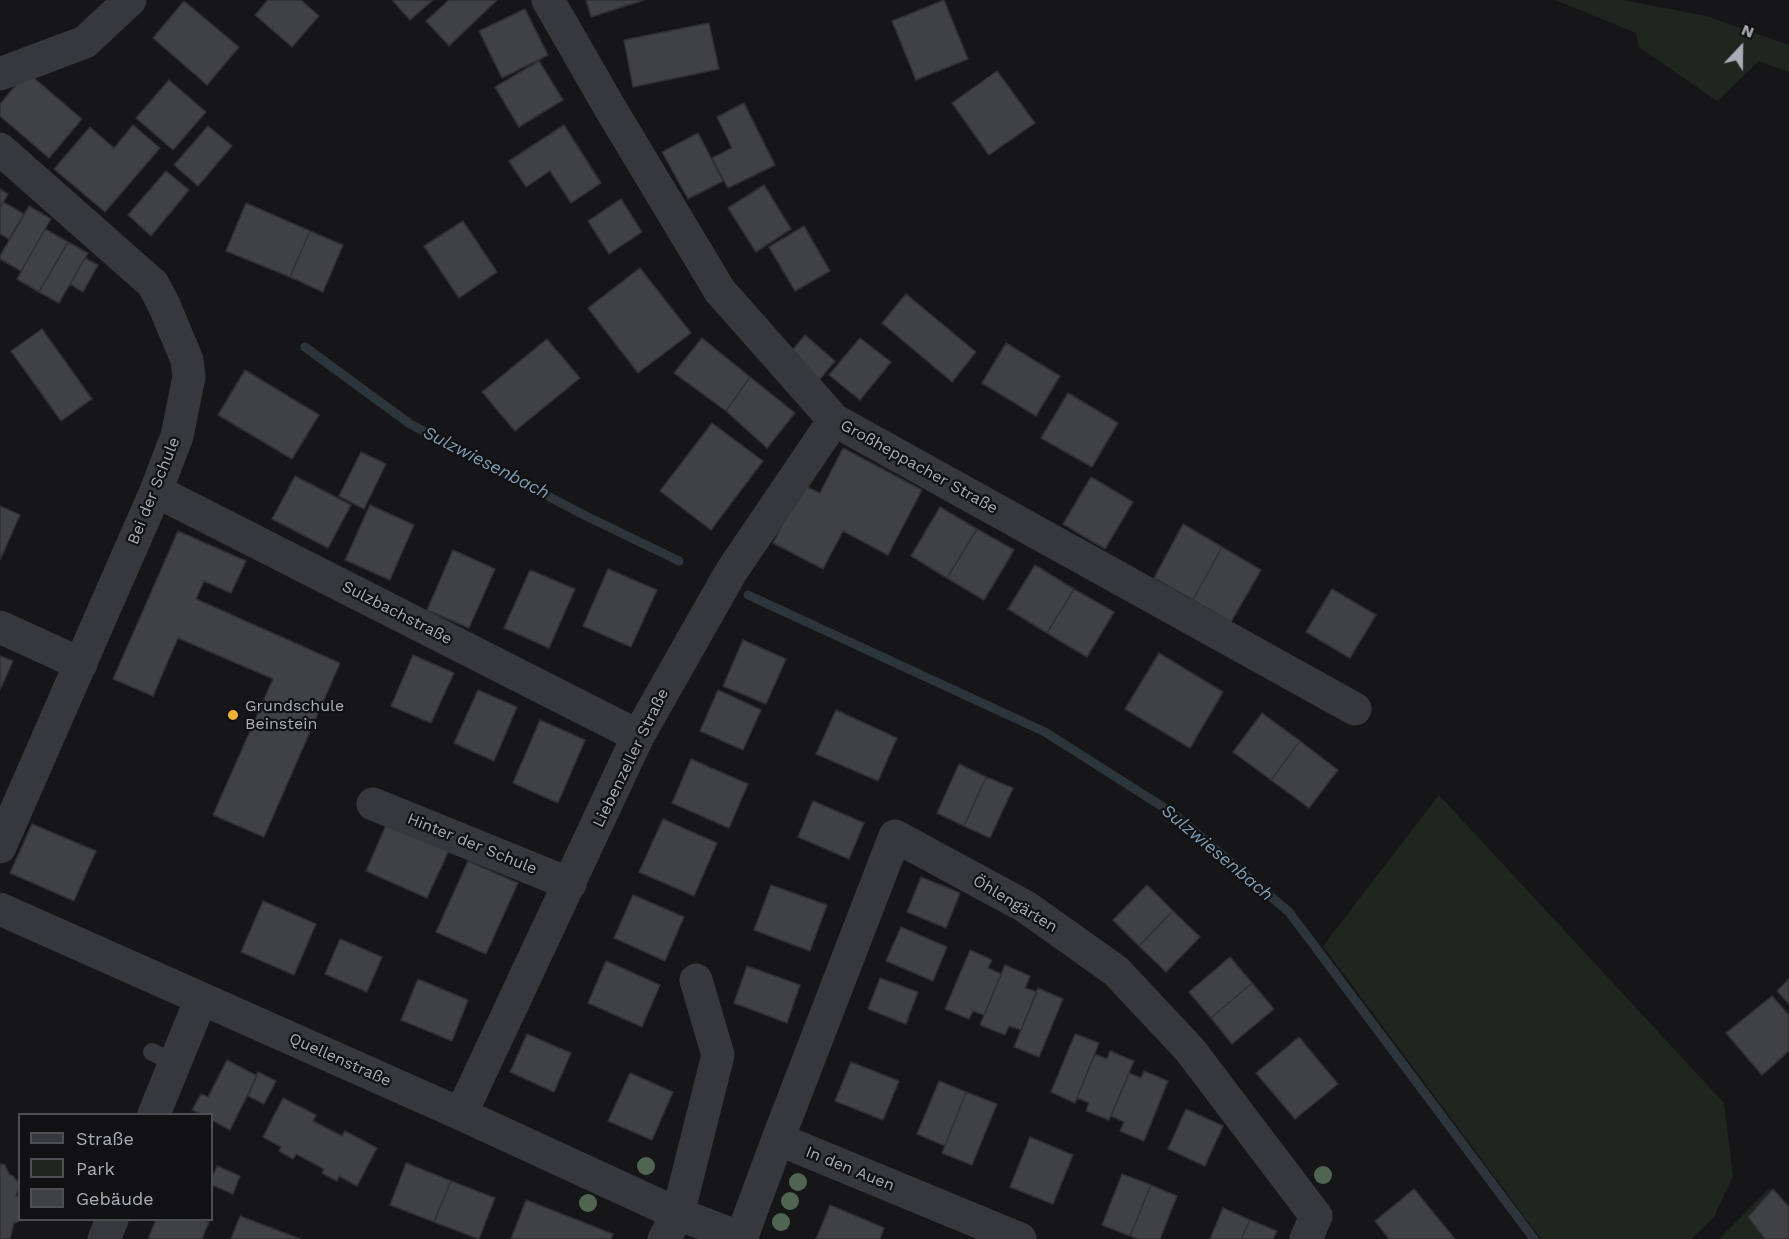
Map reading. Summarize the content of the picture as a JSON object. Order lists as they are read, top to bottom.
{
  "streets": {
    "street": [
      "Großheppacher Straße",
      "Bei der Schule",
      "Sulzbachstraße",
      "Liebenzeller Straße",
      "Hinter der Schule",
      "Öhlengärten",
      "Quellenstraße",
      "In den Auen"
    ]
  },
  "crossings": [
    ["Großheppacher Straße", "Liebenzeller Straße"],
    ["Bei der Schule", "Sulzbachstraße"],
    ["Sulzbachstraße", "Liebenzeller Straße"],
    ["Liebenzeller Straße", "Hinter der Schule"],
    ["Liebenzeller Straße", "Quellenstraße"],
    ["Öhlengärten", "In den Auen"]
  ],
  "water": ["Sulzwiesenbach"],
  "places": ["Grundschule Beinstein"],
  "legend": ["Straße", "Park", "Gebäude"],
  "north": "top"
}
